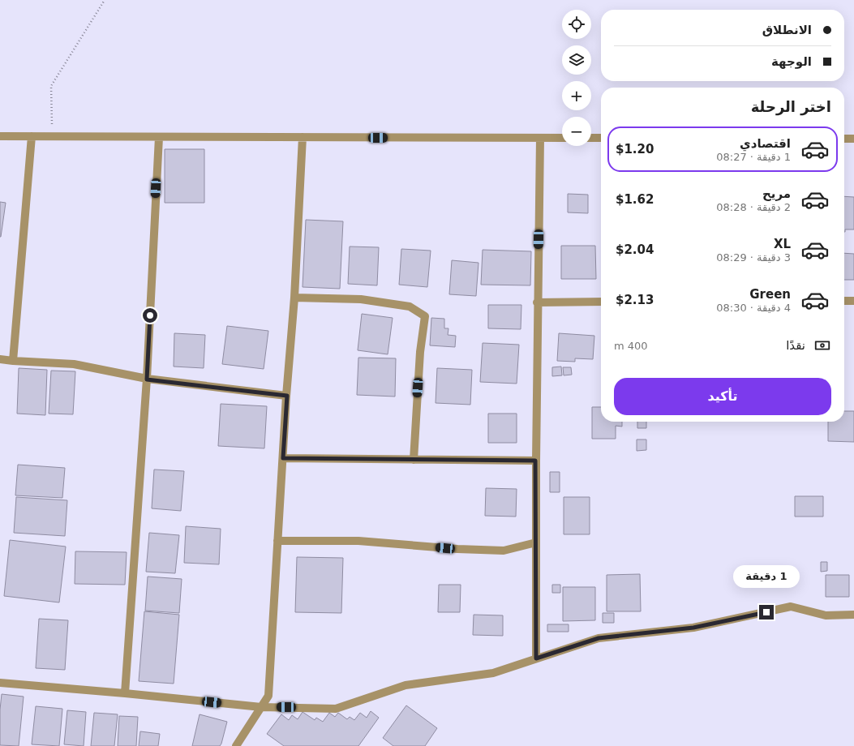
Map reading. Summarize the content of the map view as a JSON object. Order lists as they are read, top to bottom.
{
  "page": {
    "map_buttons": ["+", "−"],
    "banner": ["الانطلاق", "الوجهة"],
    "heading": "اختر الرحلة",
    "list": [
      {
        "name": "اقتصادي",
        "note": "1 دقيقة · 08:27",
        "value": "$1.20"
      },
      {
        "name": "مريح",
        "note": "2 دقيقة · 08:28",
        "value": "$1.62"
      },
      {
        "name": "XL",
        "note": "3 دقيقة · 08:29",
        "value": "$2.04"
      },
      {
        "name": "Green",
        "note": "4 دقيقة · 08:30",
        "value": "$2.13"
      }
    ],
    "pay": ["نقدًا", "400 m"],
    "buttons": "تأكيد",
    "bubble": "1 دقيقة"
  }
}
